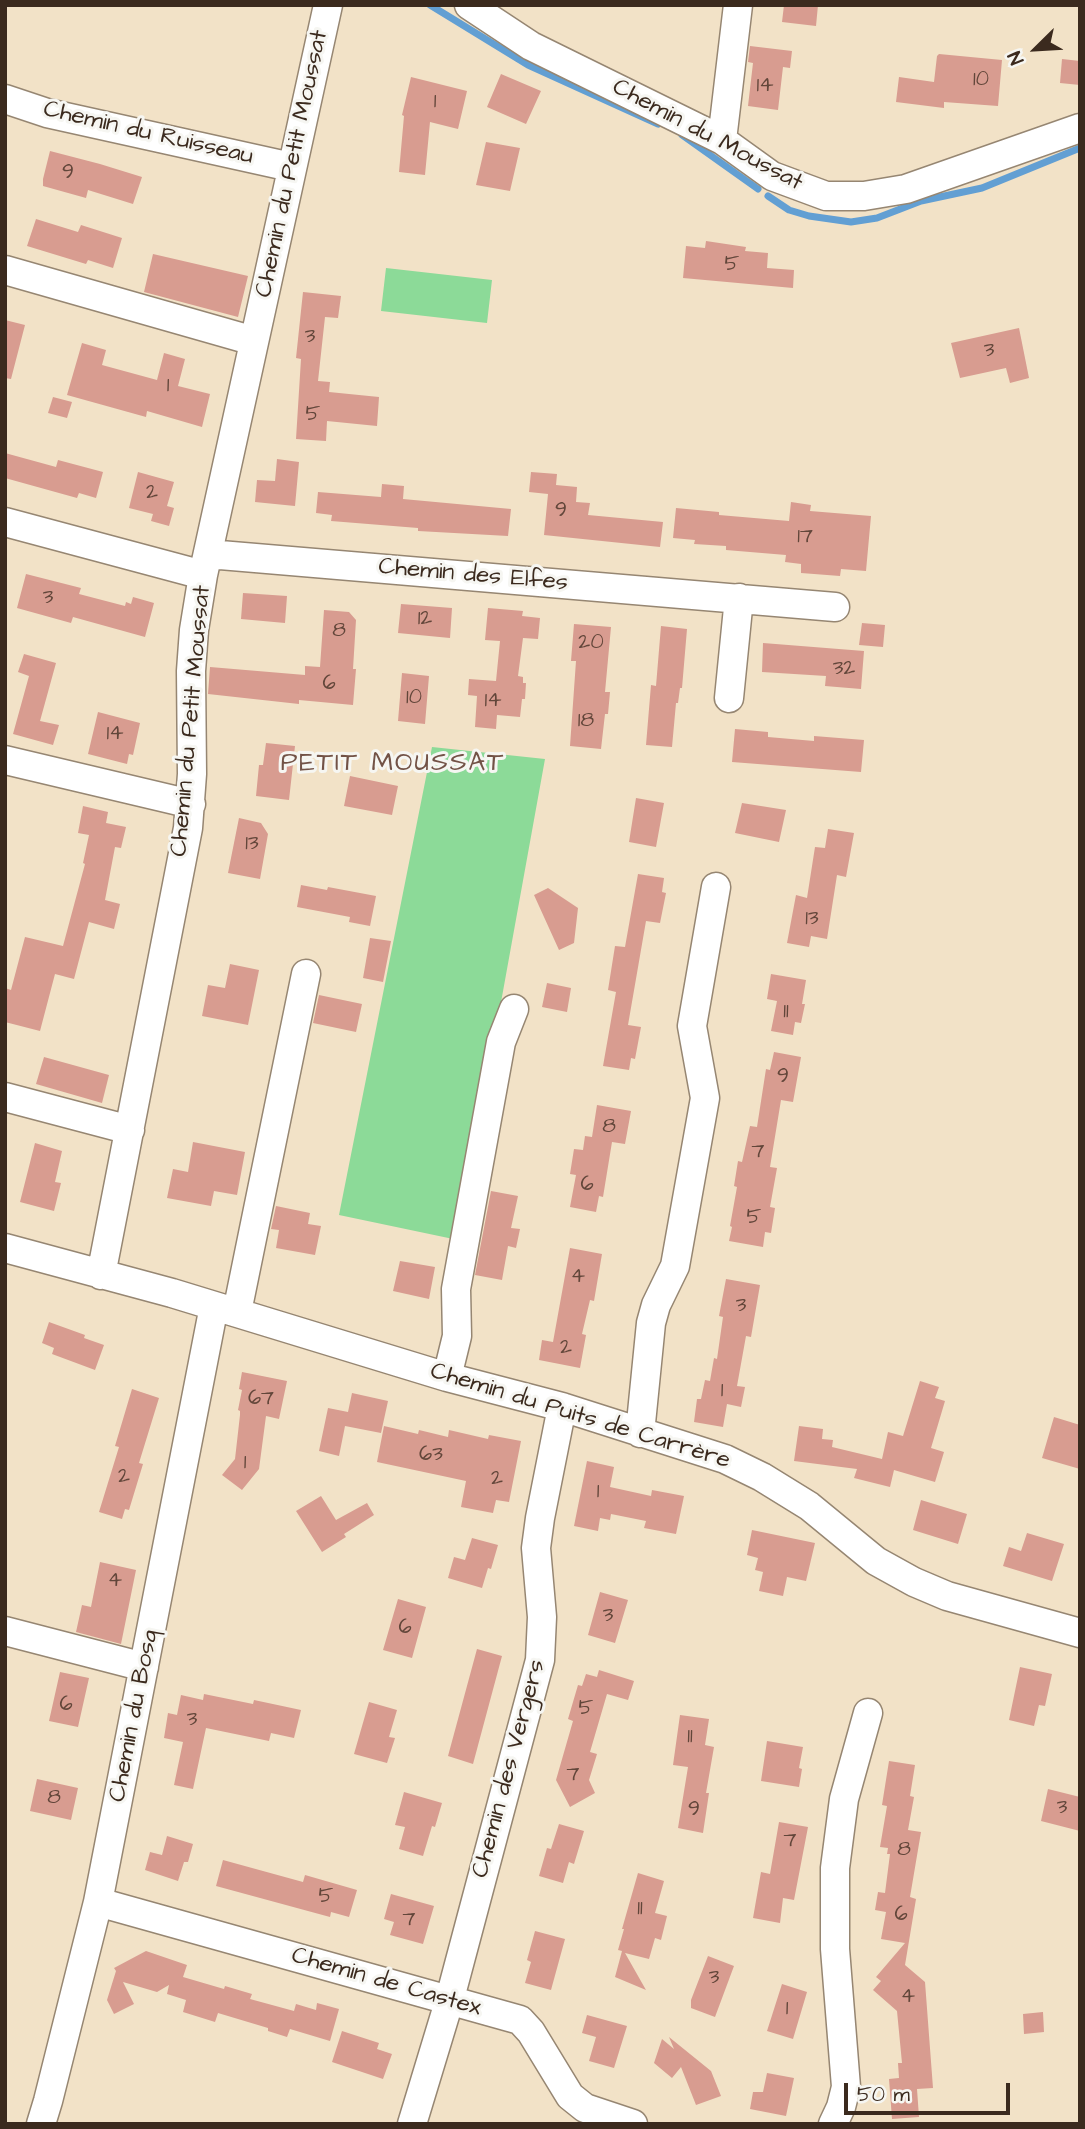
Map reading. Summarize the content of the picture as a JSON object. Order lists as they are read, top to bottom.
{
  "streets": {
    "street": [
      "Chemin du Ruisseau",
      "Chemin du Moussat",
      "Chemin du Petit Moussat",
      "Chemin des Elfes",
      "Chemin du Puits de Carrère",
      "Chemin du Bosq",
      "Chemin des Vergers",
      "Chemin de Castex"
    ]
  },
  "crossings": [
    ["Chemin du Ruisseau", "Chemin du Petit Moussat"],
    ["Chemin du Petit Moussat", "Chemin des Elfes"],
    ["Chemin du Petit Moussat", "Chemin du Puits de Carrère"],
    ["Chemin du Puits de Carrère", "Chemin du Bosq"],
    ["Chemin du Puits de Carrère", "Chemin des Vergers"],
    ["Chemin du Bosq", "Chemin de Castex"],
    ["Chemin des Vergers", "Chemin de Castex"]
  ],
  "districts": ["PETIT MOUSSAT"],
  "house_numbers": [
    "10",
    "14",
    "1",
    "9",
    "5",
    "3",
    "3",
    "1",
    "5",
    "2",
    "9",
    "17",
    "3",
    "12",
    "8",
    "20",
    "32",
    "6",
    "10",
    "14",
    "18",
    "14",
    "13",
    "13",
    "11",
    "9",
    "8",
    "7",
    "6",
    "5",
    "4",
    "3",
    "2",
    "1",
    "67",
    "63",
    "1",
    "2",
    "2",
    "1",
    "4",
    "3",
    "6",
    "6",
    "5",
    "3",
    "11",
    "7",
    "8",
    "3",
    "9",
    "7",
    "8",
    "5",
    "11",
    "6",
    "7",
    "3",
    "4",
    "1"
  ],
  "scale_bar": "50 m",
  "north": "bottom left"
}
